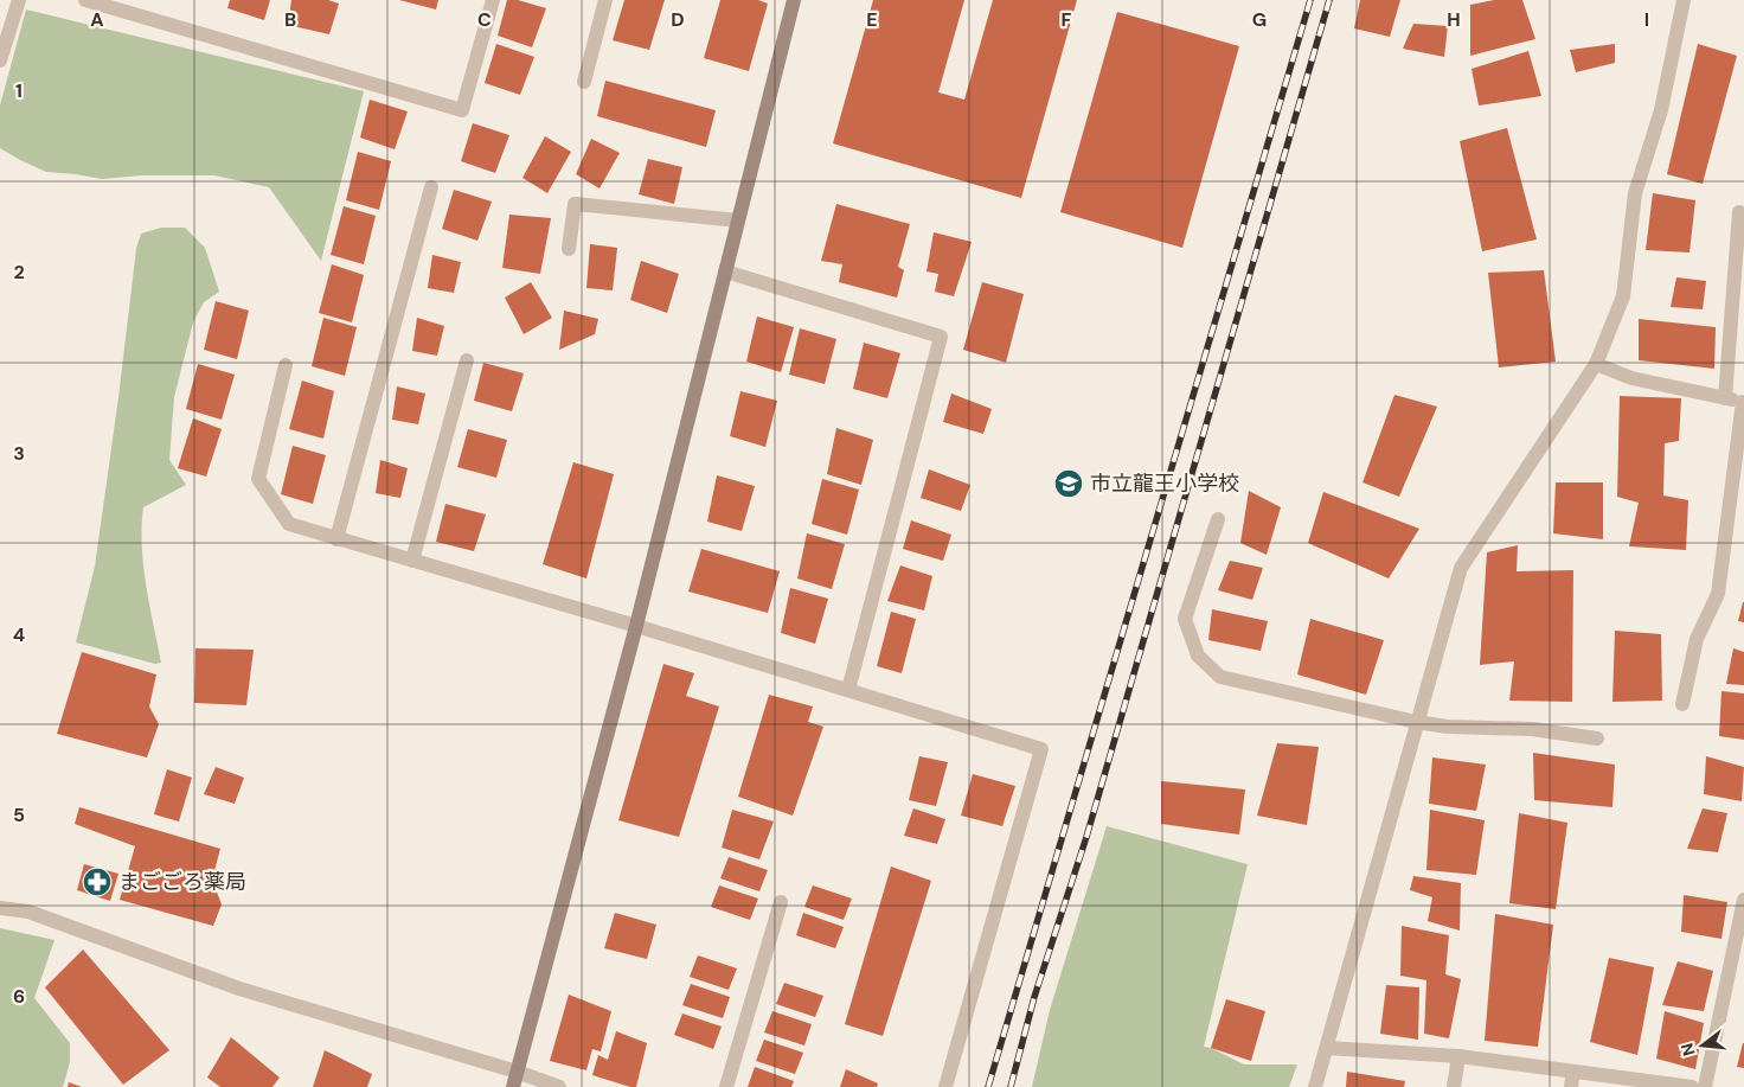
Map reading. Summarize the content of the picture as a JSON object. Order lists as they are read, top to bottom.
{
  "places": {
    "school or university": ["市立龍王小学校"],
    "pharmacy": ["まごごろ薬局"]
  },
  "north": "left",
  "grid": {
    "columns": [
      "A",
      "B",
      "C",
      "D",
      "E",
      "F",
      "G",
      "H",
      "I"
    ],
    "rows": [
      "1",
      "2",
      "3",
      "4",
      "5",
      "6"
    ]
  }
}
